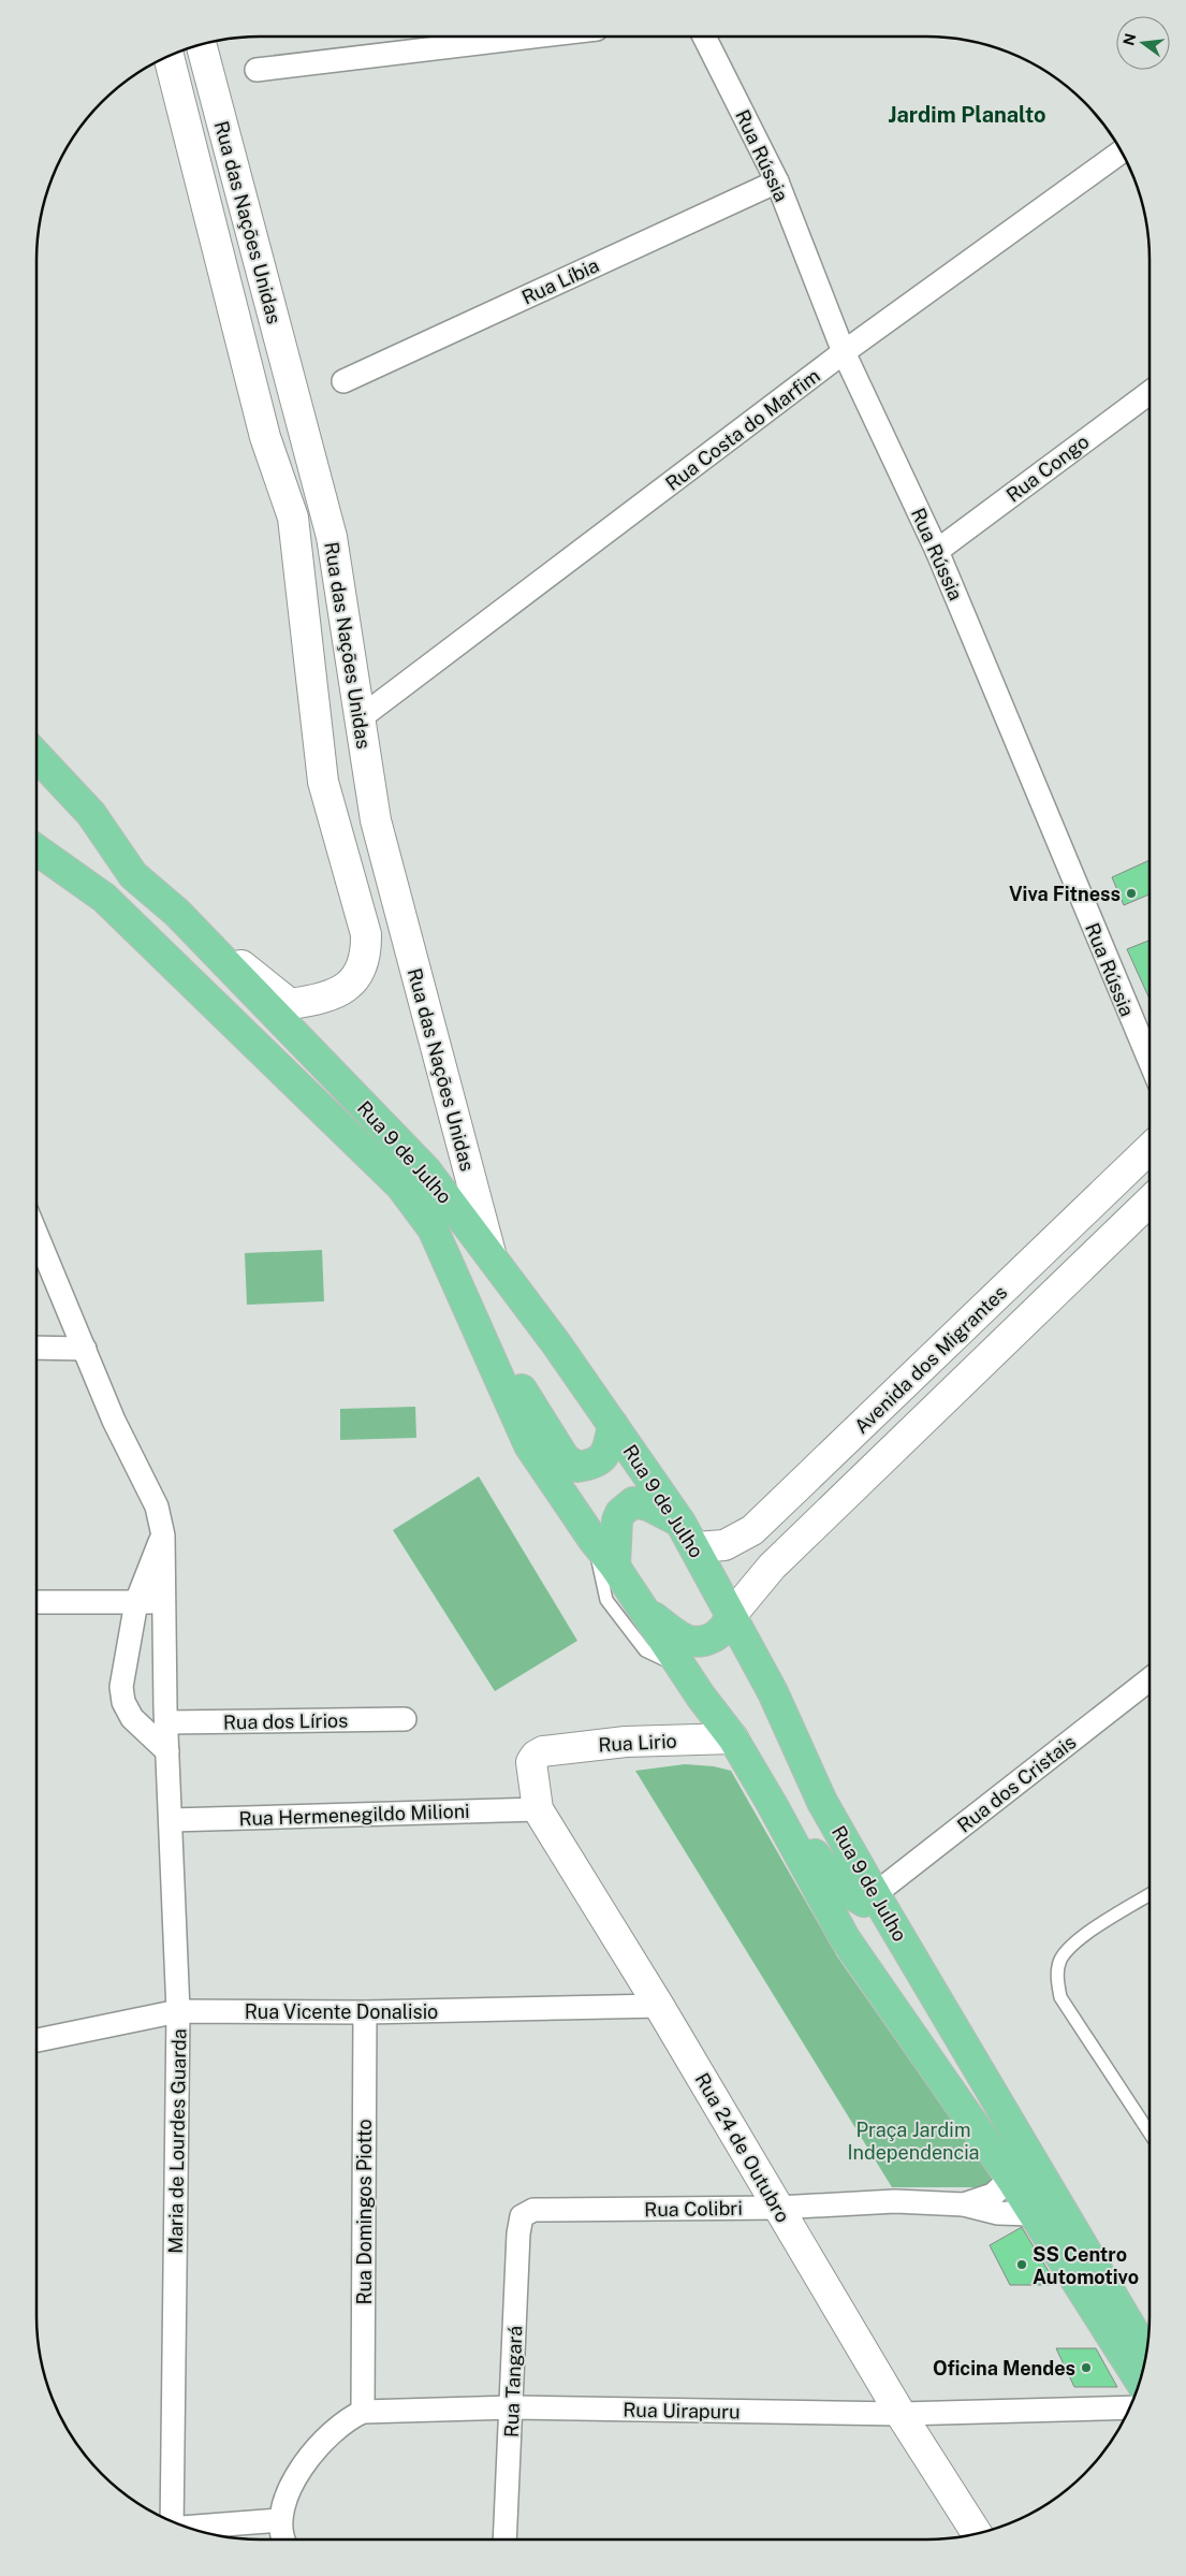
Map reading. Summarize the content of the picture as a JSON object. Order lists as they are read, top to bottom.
{
  "streets": {
    "main road": ["Rua 9 de Julho"],
    "street": [
      "Rua Rússia",
      "Rua das Nações Unidas",
      "Rua Líbia",
      "Rua Costa do Marfim",
      "Rua Congo",
      "Avenida dos Migrantes",
      "Rua dos Lírios",
      "Rua Lirio",
      "Rua dos Cristais",
      "Rua Hermenegildo Milioni",
      "Rua Vicente Donalisio",
      "Maria de Lourdes Guarda",
      "Rua 24 de Outubro",
      "Rua Colibri",
      "Rua Domingos Piotto",
      "Rua Tangará",
      "Rua Uirapuru"
    ]
  },
  "crossings": [
    ["Rua Rússia", "Rua Líbia"],
    ["Rua Rússia", "Rua Costa do Marfim"],
    ["Rua Rússia", "Rua Congo"],
    ["Rua das Nações Unidas", "Rua Costa do Marfim"],
    ["Rua das Nações Unidas", "Rua 9 de Julho"],
    ["Rua 9 de Julho", "Avenida dos Migrantes"],
    ["Rua 9 de Julho", "Rua Lirio"],
    ["Rua 9 de Julho", "Rua dos Cristais"],
    ["Rua 9 de Julho", "Rua Colibri"],
    ["Rua dos Lírios", "Maria de Lourdes Guarda"],
    ["Rua Lirio", "Rua 24 de Outubro"],
    ["Rua Hermenegildo Milioni", "Maria de Lourdes Guarda"],
    ["Rua Hermenegildo Milioni", "Rua 24 de Outubro"],
    ["Rua Vicente Donalisio", "Maria de Lourdes Guarda"],
    ["Rua Vicente Donalisio", "Rua 24 de Outubro"],
    ["Rua Vicente Donalisio", "Rua Domingos Piotto"],
    ["Rua 24 de Outubro", "Rua Colibri"],
    ["Rua 24 de Outubro", "Rua Uirapuru"],
    ["Rua Colibri", "Rua Tangará"],
    ["Rua Domingos Piotto", "Rua Uirapuru"],
    ["Rua Tangará", "Rua Uirapuru"]
  ],
  "districts": ["Jardim Planalto"],
  "parks": ["Praça Jardim Independencia"],
  "places": ["Viva Fitness", "SS Centro Automotivo", "Oficina Mendes"],
  "north": "left"
}
